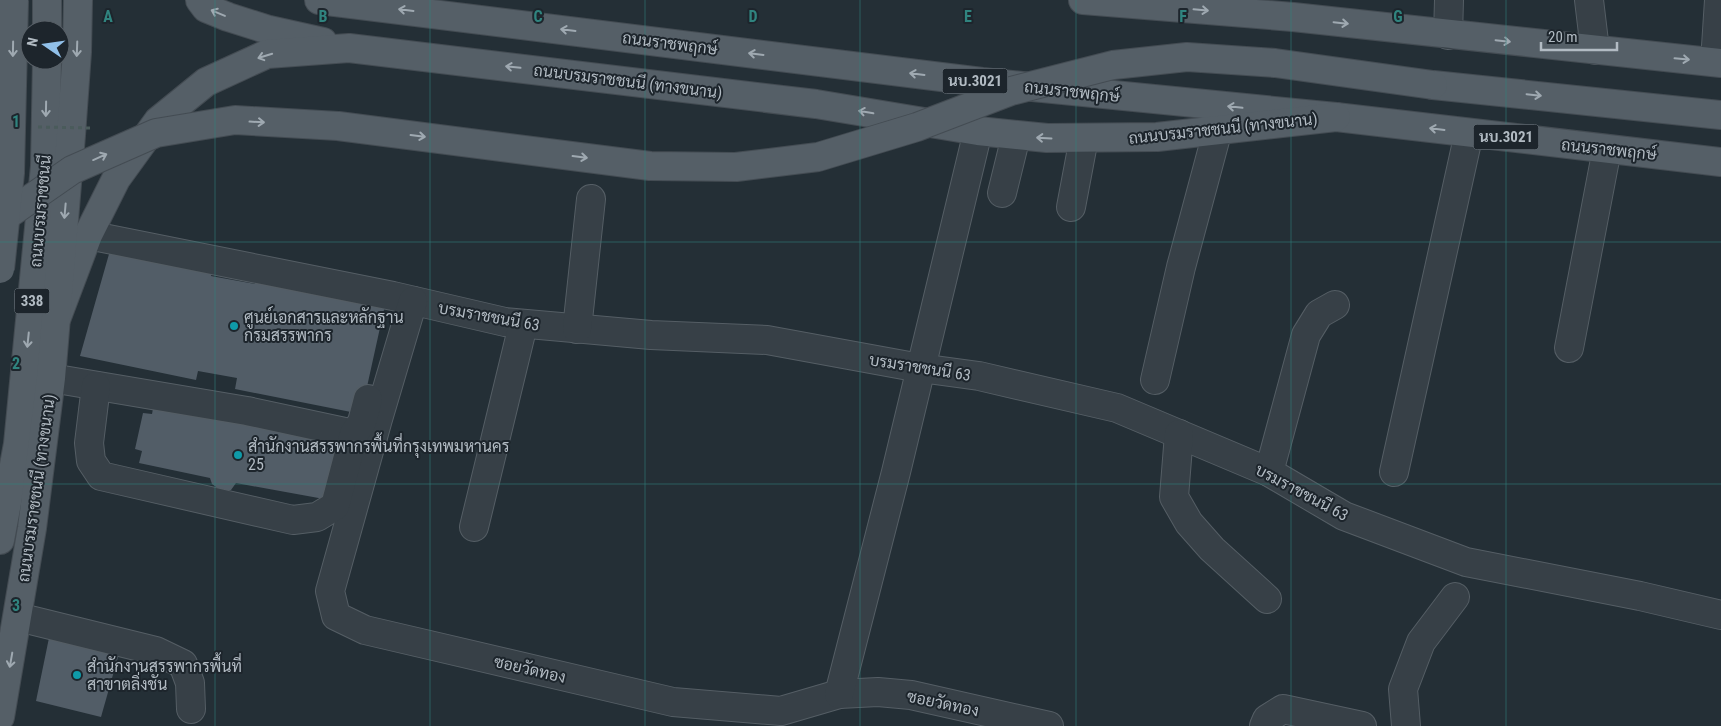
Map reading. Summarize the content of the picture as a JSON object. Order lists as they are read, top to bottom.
{
  "streets": {
    "main road": [
      "ถนนราชพฤกษ์",
      "ถนนบรมราชชนนี (ทางขนาน)",
      "นบ.3021",
      "ถนนบรมราชชนนี",
      "338"
    ],
    "street": ["บรมราชชนนี 63", "ซอยวัดทอง"]
  },
  "crossings": [
    ["ถนนราชพฤกษ์", "ถนนบรมราชชนนี (ทางขนาน)"],
    ["ถนนบรมราชชนนี (ทางขนาน)", "บรมราชชนนี 63"],
    ["บรมราชชนนี 63", "ซอยวัดทอง"]
  ],
  "places": ["ศูนย์เอกสารและหลักฐาน กรมสรรพากร", "สำนักงานสรรพากรพื้นที่กรุงเทพมหานคร 25", "สำนักงานสรรพากรพื้นที่ สาขาตลิ่งชัน"],
  "scale_bar": "20 m",
  "north": "left",
  "grid": {
    "columns": [
      "A",
      "B",
      "C",
      "D",
      "E",
      "F",
      "G"
    ],
    "rows": ["1", "2", "3"]
  }
}
